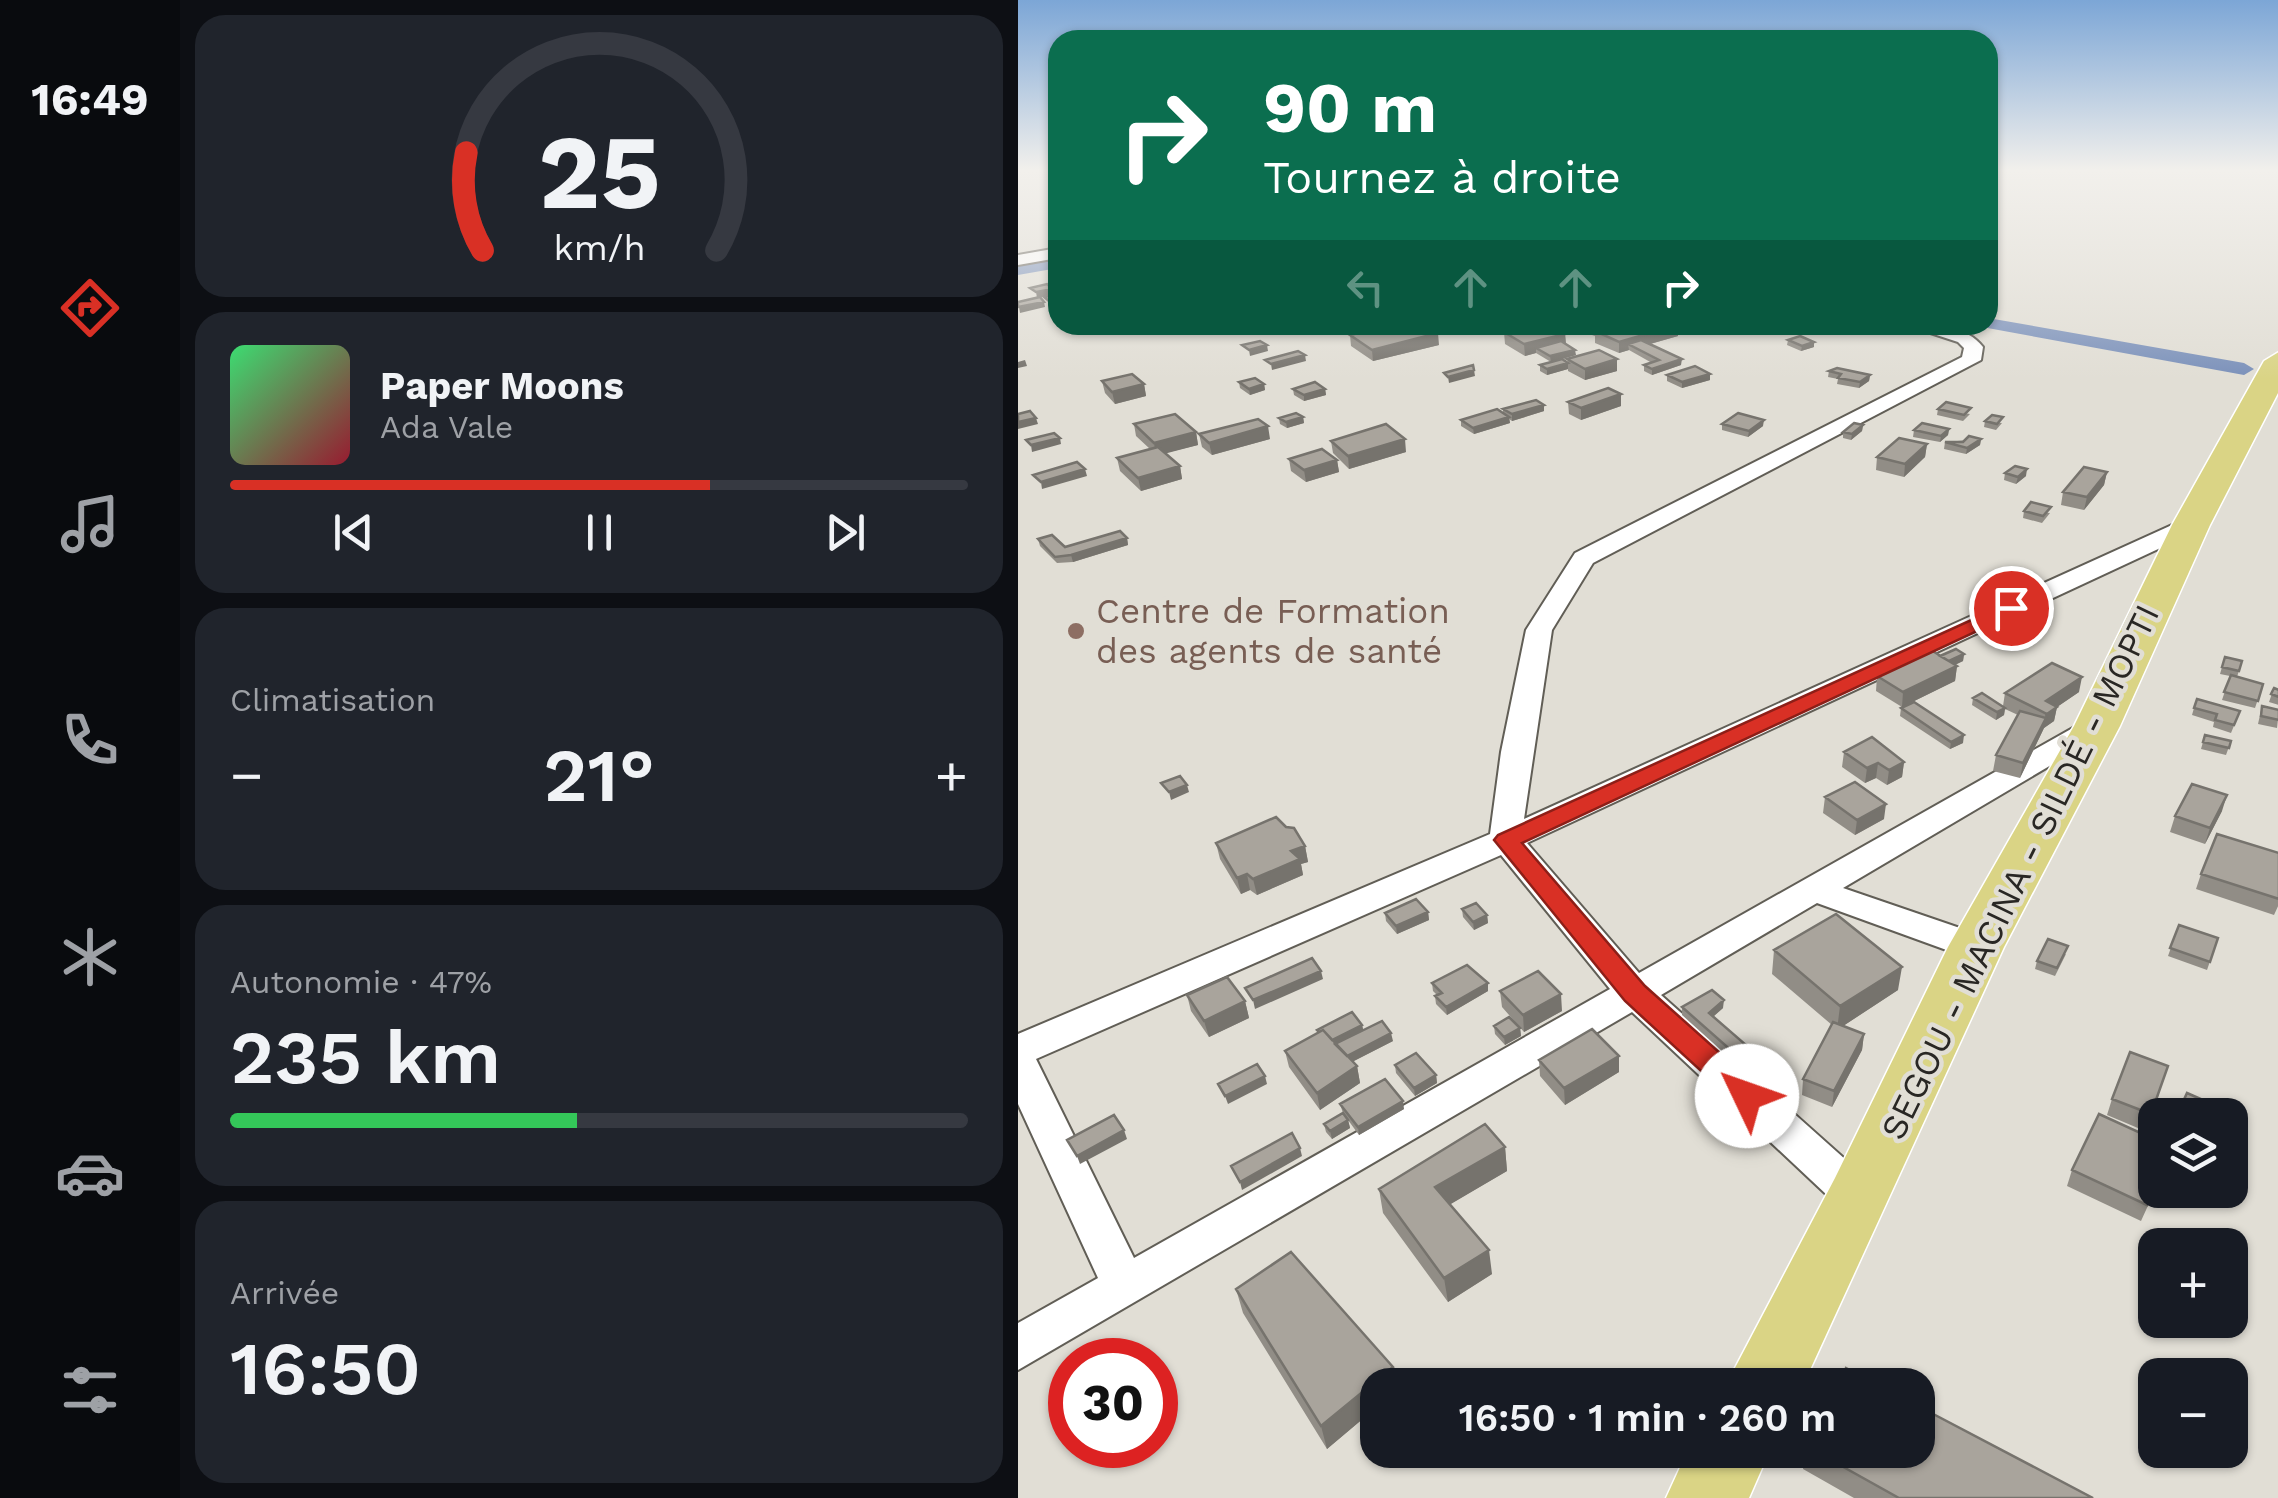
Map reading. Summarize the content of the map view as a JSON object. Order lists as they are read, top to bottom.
{
  "streets": {
    "main road": ["SEGOU - MACINA - SILDÉ - MOPTI"]
  },
  "places": ["Centre de Formation des agents de santé"],
  "page": {
    "tabs": "16:49",
    "turn": ["90 m", "Tournez à droite"],
    "song": ["Paper Moons", "Ada Vale"],
    "tile": [
      "Climatisation",
      ["Autonomie · 47%", "235 km"],
      ["Arrivée", "16:50"]
    ],
    "heat": ["−", "21°", "+"],
    "map_buttons": ["+", "−"],
    "limit": "30",
    "trip": "16:50 · 1 min · 260 m",
    "gauge": ["25", "km/h"]
  }
}
